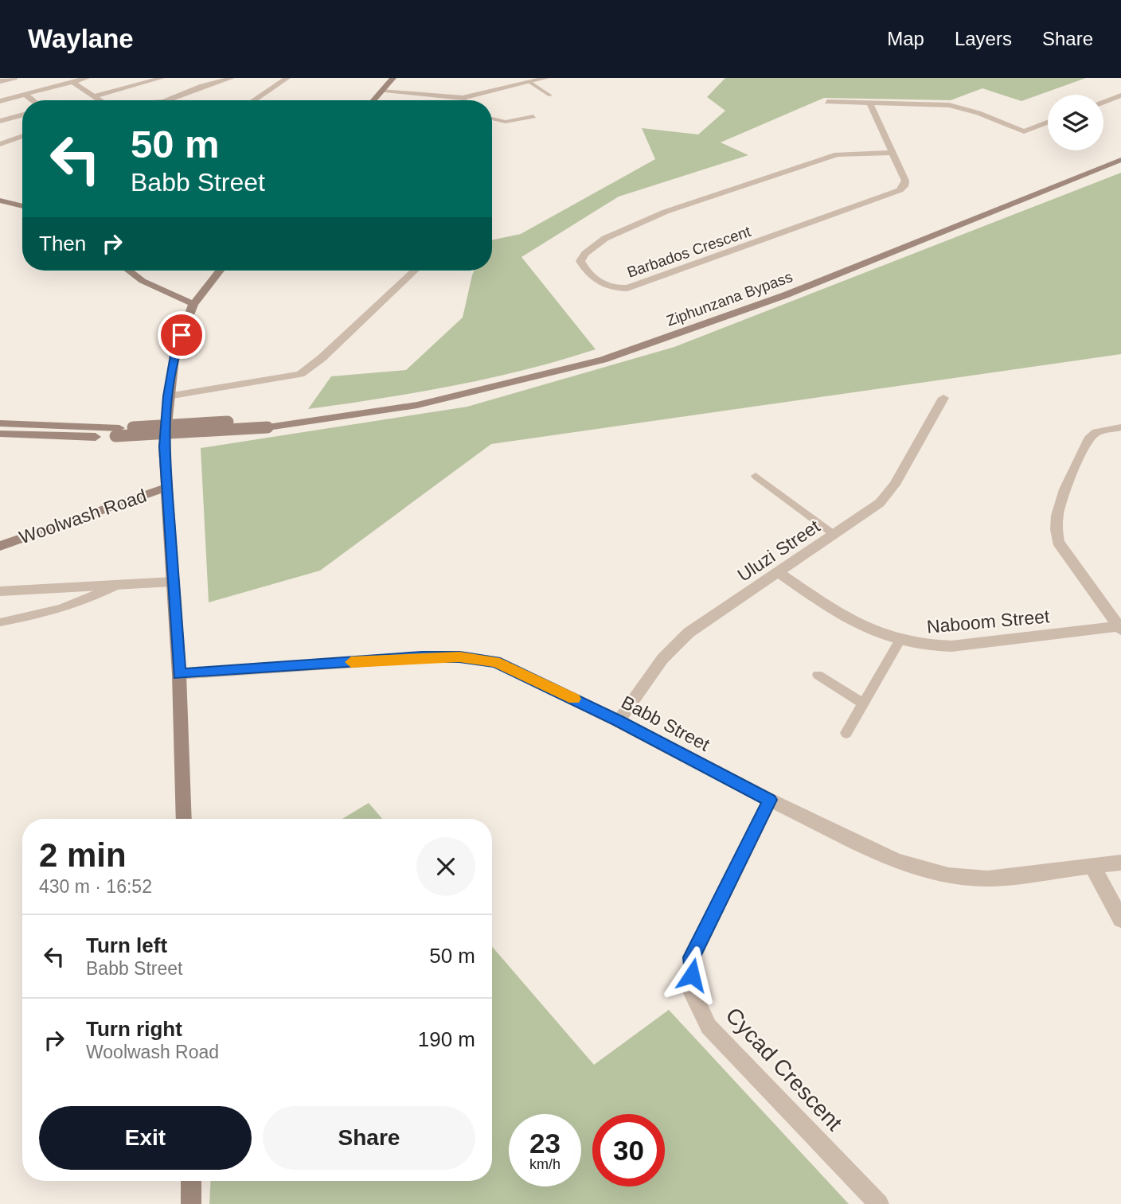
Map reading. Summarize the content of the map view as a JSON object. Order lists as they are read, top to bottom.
{
  "streets": {
    "main road": ["Ziphunzana Bypass", "Woolwash Road"],
    "street": [
      "Barbados Crescent",
      "Uluzi Street",
      "Naboom Street",
      "Babb Street",
      "Cycad Crescent"
    ]
  },
  "crossings": [
    ["Woolwash Road", "Babb Street"],
    ["Uluzi Street", "Naboom Street"],
    ["Uluzi Street", "Babb Street"],
    ["Babb Street", "Cycad Crescent"]
  ],
  "page": {
    "header": "Waylane",
    "nav": ["Map", "Layers", "Share"],
    "turn": ["50 m", "Babb Street"],
    "then": "Then",
    "heading": ["2 min", "430 m · 16:52"],
    "list": [
      {
        "name": "Turn left",
        "note": "Babb Street",
        "value": "50 m"
      },
      {
        "name": "Turn right",
        "note": "Woolwash Road",
        "value": "190 m"
      }
    ],
    "buttons": ["Exit", "Share"],
    "speed": "23 km/h",
    "limit": "30"
  }
}
